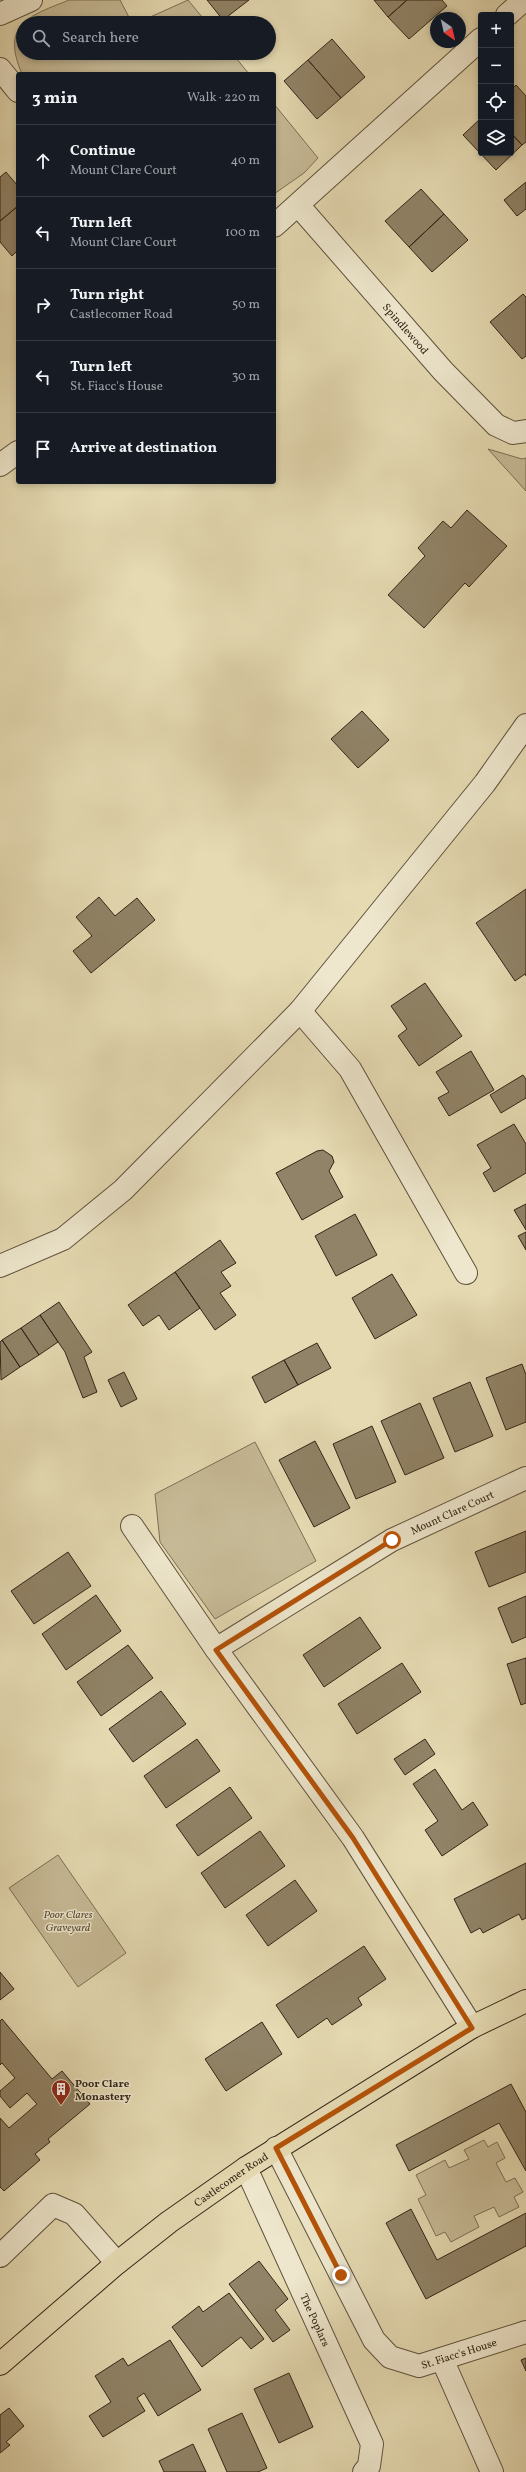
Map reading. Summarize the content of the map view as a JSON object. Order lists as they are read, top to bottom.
{
  "streets": {
    "main road": ["Castlecomer Road"],
    "street": [
      "Spindlewood",
      "Mount Clare Court",
      "The Poplars",
      "St. Fiacc's House"
    ]
  },
  "crossings": [
    ["Castlecomer Road", "The Poplars"],
    ["Castlecomer Road", "St. Fiacc's House"]
  ],
  "parks": ["Poor Clares Graveyard"],
  "places": {
    "building": ["Poor Clare Monastery"]
  },
  "north": "bottom right",
  "page": {
    "map_buttons": ["+", "−"],
    "search": "Search here",
    "heading": ["3 min", "Walk · 220 m"],
    "list": [
      ["Continue", "Mount Clare Court", "40 m"],
      ["Turn left", "Mount Clare Court", "100 m"],
      ["Turn right", "Castlecomer Road", "50 m"],
      ["Turn left", "St. Fiacc's House", "30 m"],
      "Arrive at destination"
    ]
  }
}
